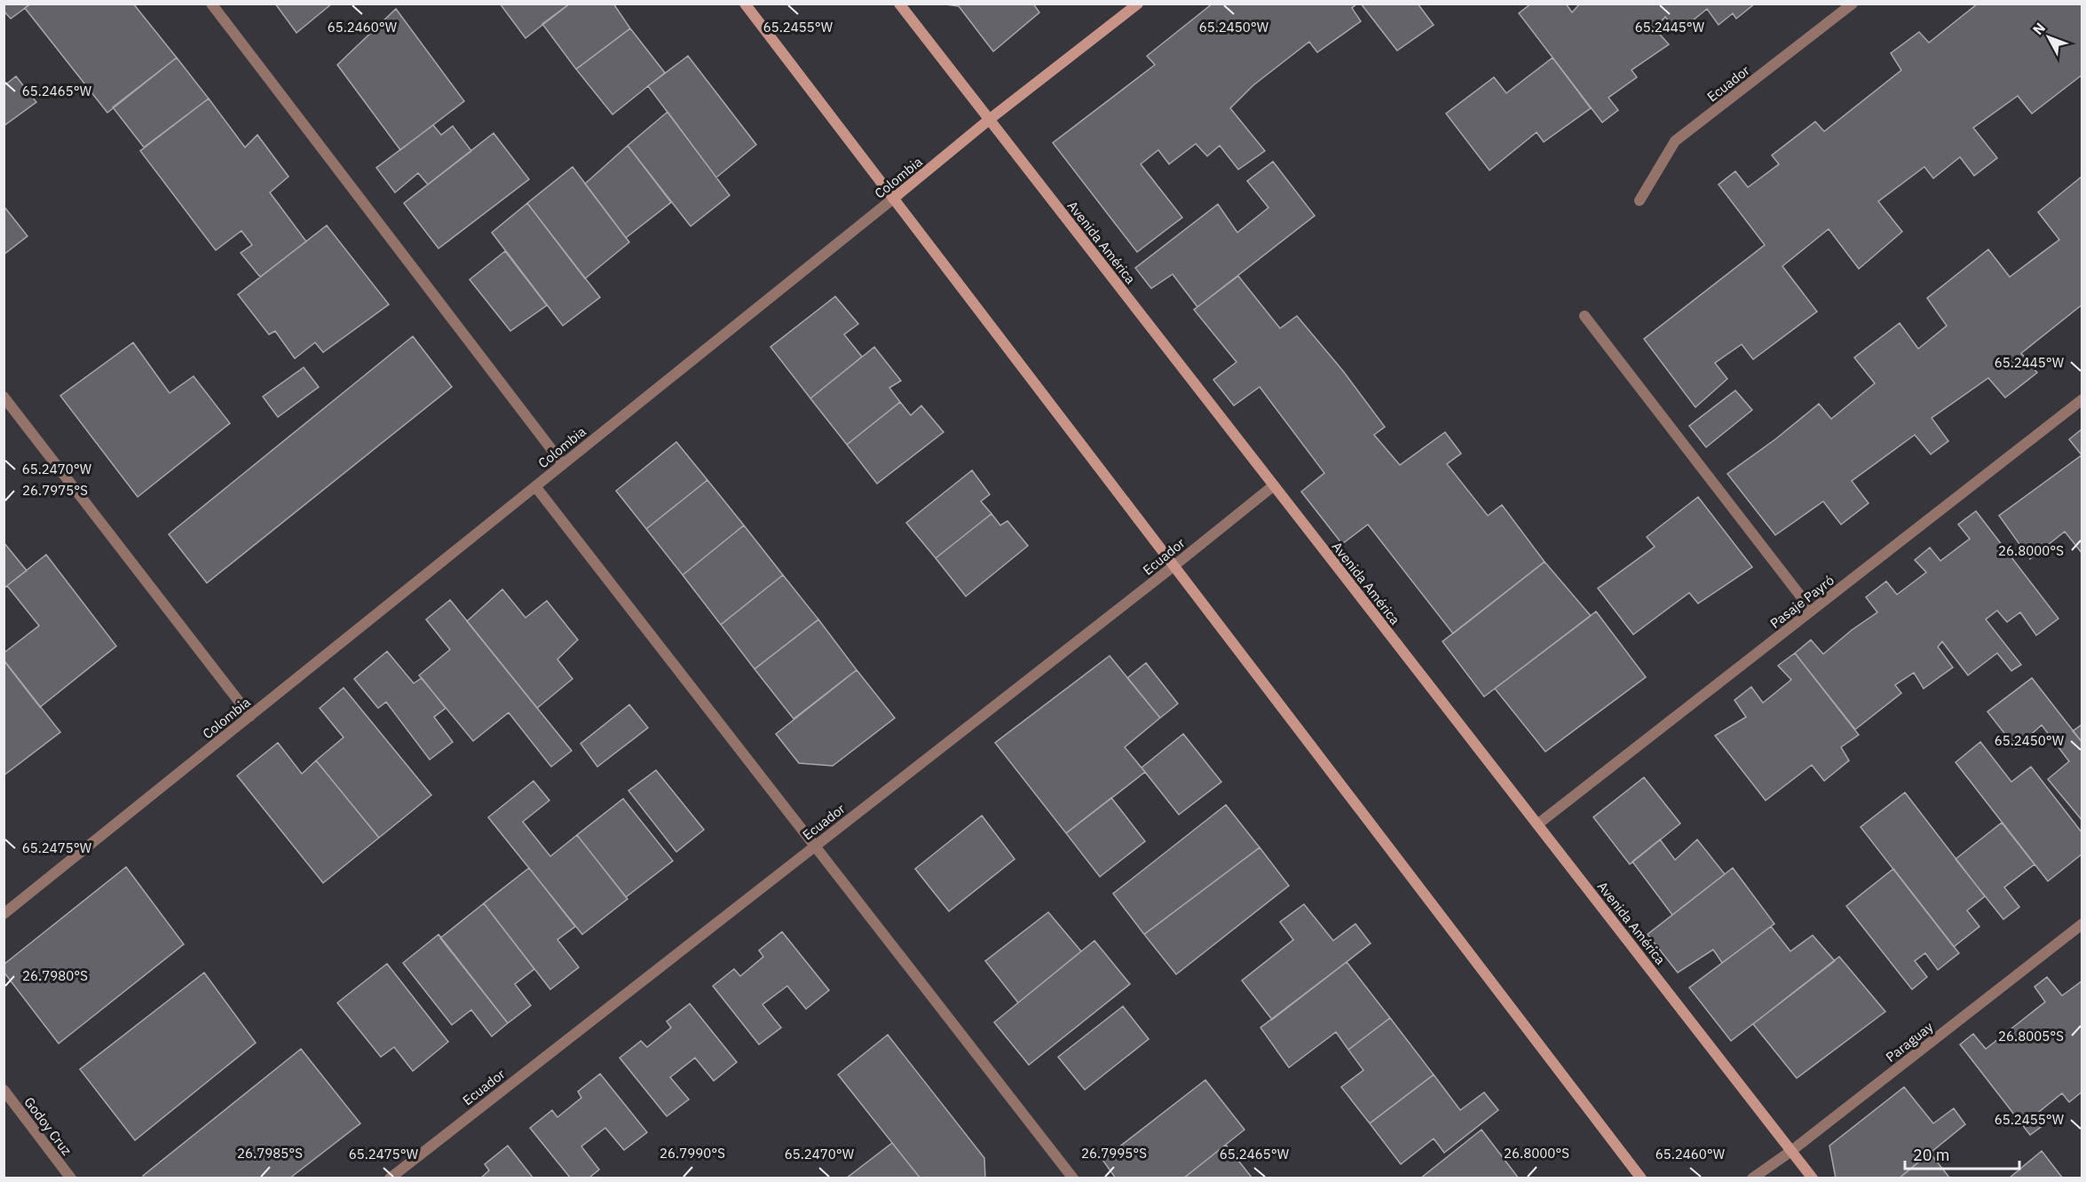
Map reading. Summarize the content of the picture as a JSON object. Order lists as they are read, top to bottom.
{
  "streets": {
    "main road": ["Colombia", "Avenida América"],
    "street": [
      "Ecuador",
      "Pasaje Payró",
      "Paraguay",
      "Godoy Cruz"
    ]
  },
  "crossings": [
    ["Ecuador", "Avenida América"],
    ["Colombia", "Avenida América"],
    ["Avenida América", "Pasaje Payró"],
    ["Avenida América", "Paraguay"]
  ],
  "scale_bar": "20 m",
  "north": "top left",
  "coordinates": [
    "65.2460°W",
    "65.2455°W",
    "65.2450°W",
    "65.2445°W",
    "65.2465°W",
    "65.2470°W",
    "26.7975°S",
    "26.8000°S",
    "65.2475°W",
    "26.7980°S",
    "26.8005°S",
    "26.7985°S",
    "26.7990°S",
    "26.7995°S"
  ]
}
